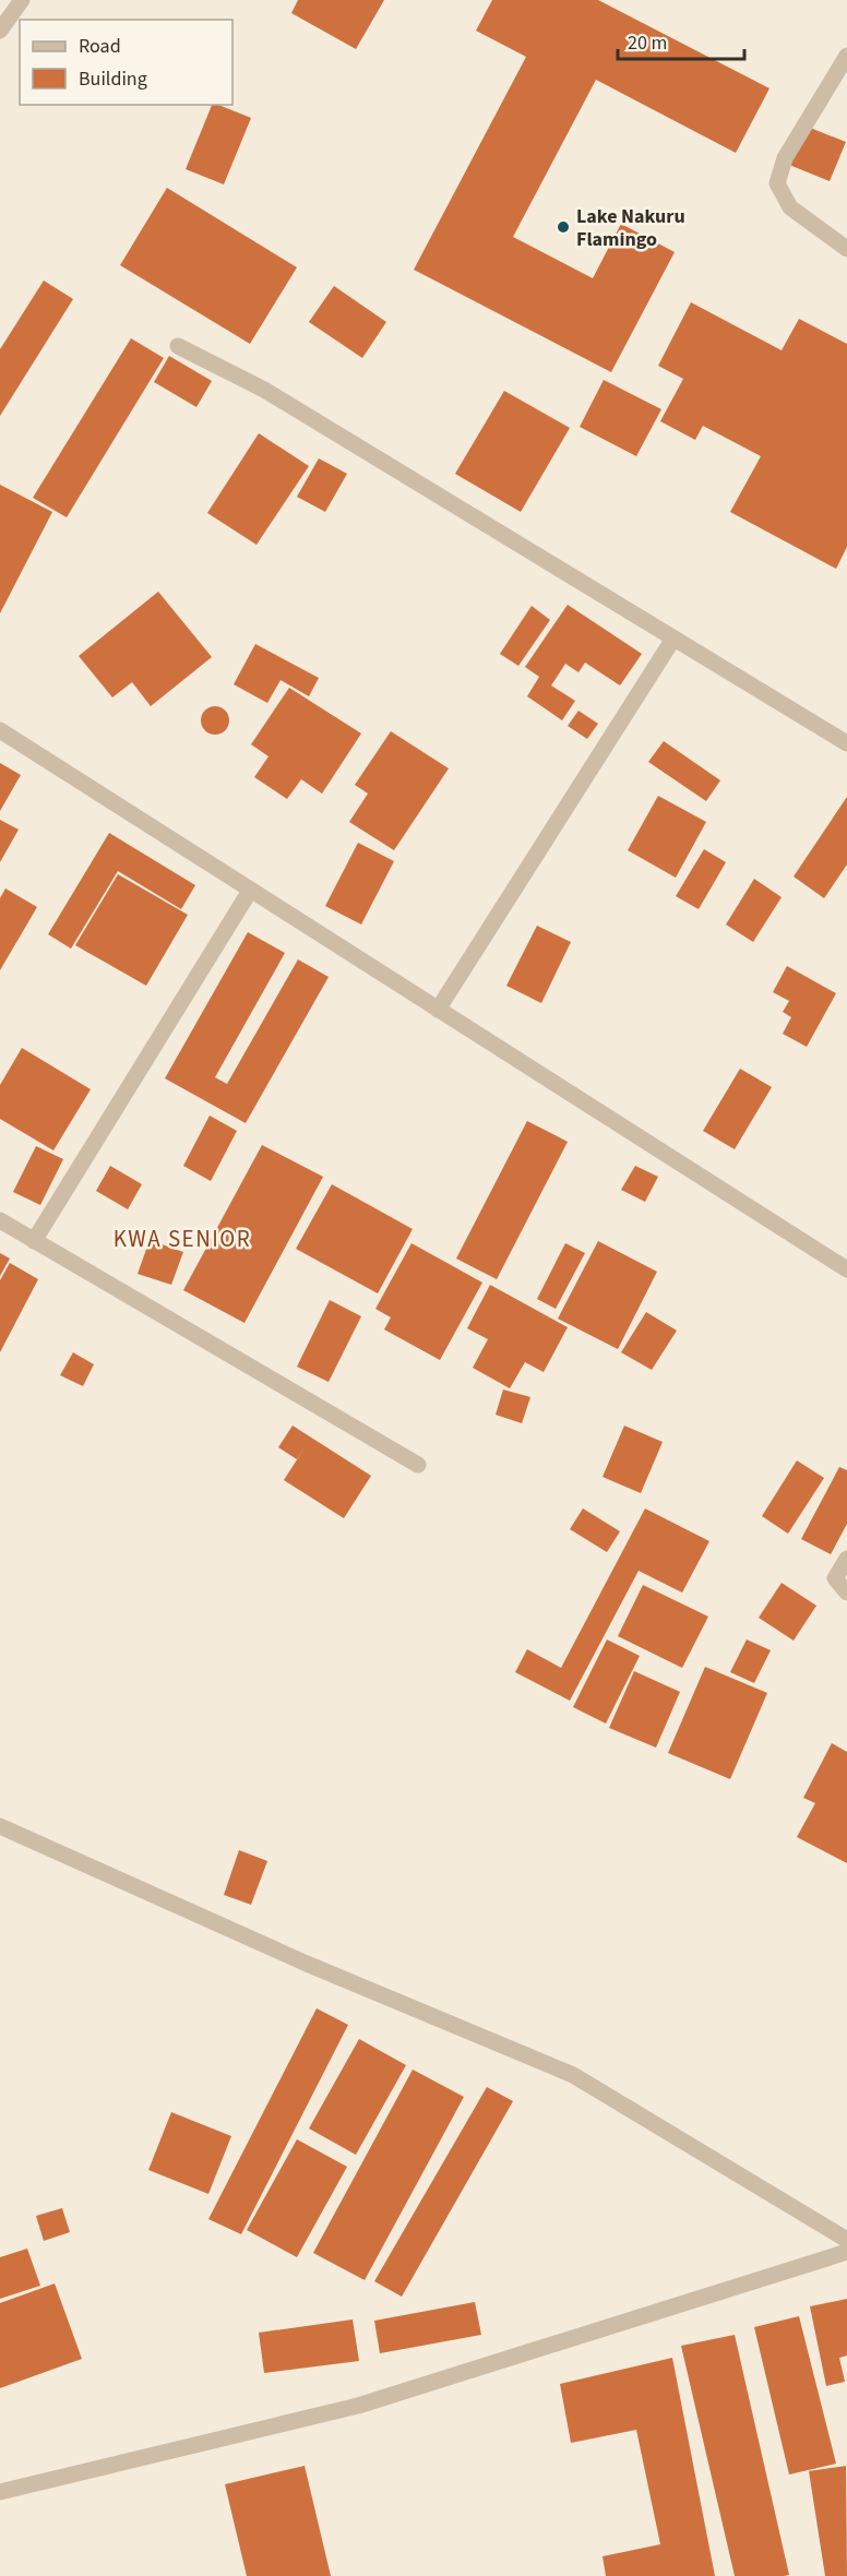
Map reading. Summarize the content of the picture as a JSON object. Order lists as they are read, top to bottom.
{
  "districts": ["KWA SENIOR"],
  "places": ["Lake Nakuru Flamingo"],
  "legend": ["Road", "Building"],
  "scale_bar": "20 m"
}
